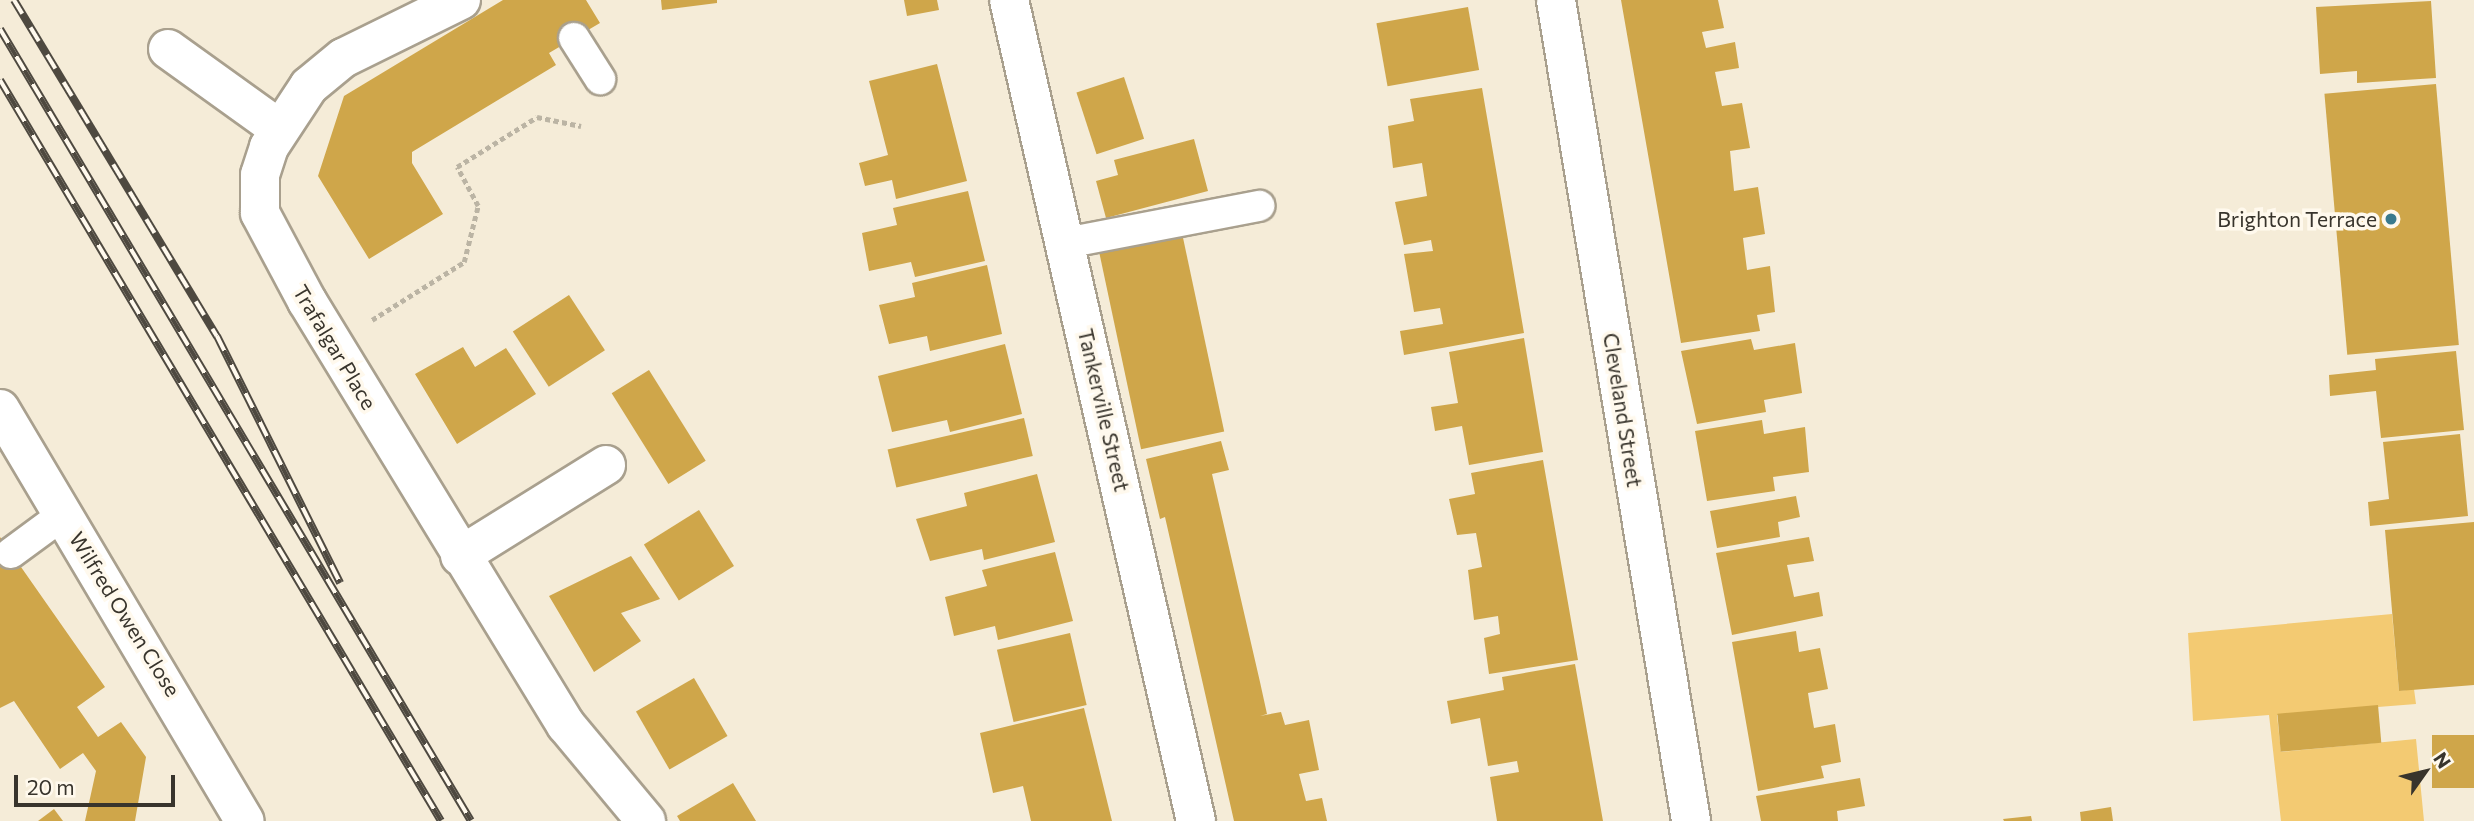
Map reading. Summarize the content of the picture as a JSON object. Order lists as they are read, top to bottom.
{
  "streets": {
    "street": [
      "Trafalgar Place",
      "Tankerville Street",
      "Cleveland Street",
      "Wilfred Owen Close"
    ]
  },
  "places": ["Brighton Terrace"],
  "scale_bar": "20 m",
  "north": "top right"
}
